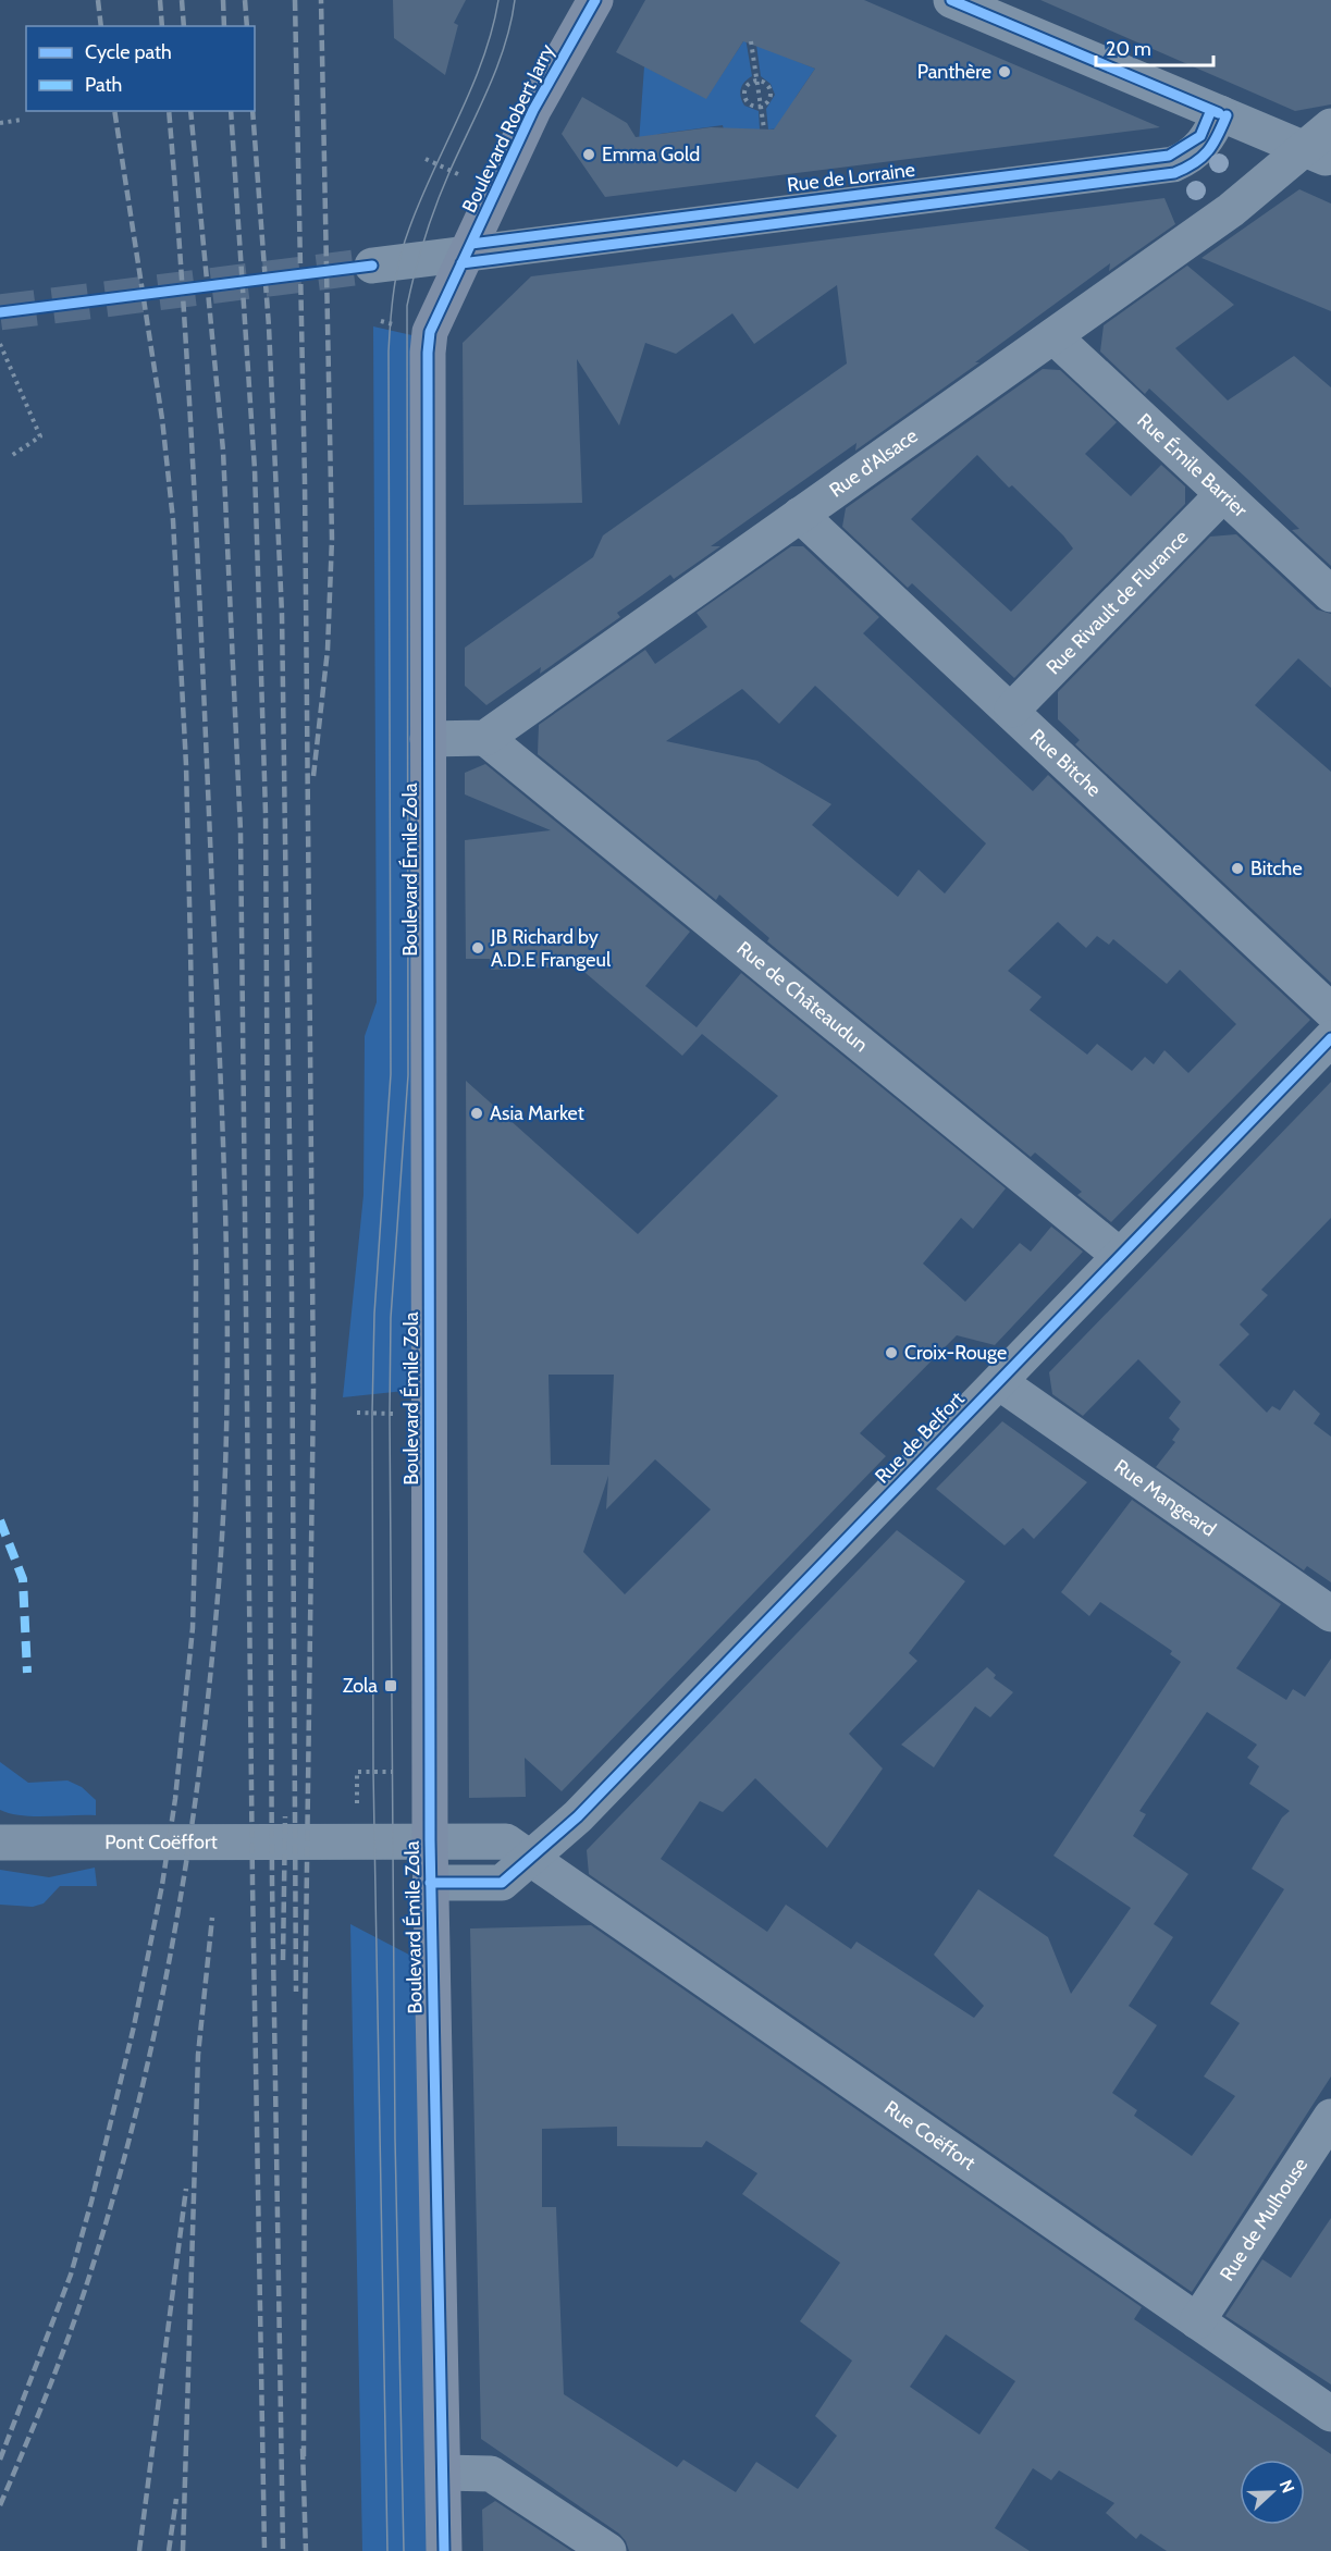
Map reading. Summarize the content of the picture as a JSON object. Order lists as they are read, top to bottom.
{
  "streets": {
    "main road": ["Boulevard Robert Jarry", "Boulevard Émile Zola"],
    "street": [
      "Rue de Lorraine",
      "Rue d'Alsace",
      "Rue Émile Barrier",
      "Rue Rivault de Flurance",
      "Rue Bitche",
      "Rue de Châteaudun",
      "Rue de Belfort",
      "Rue Mangeard",
      "Pont Coëffort",
      "Rue Coëffort",
      "Rue de Mulhouse"
    ]
  },
  "crossings": [
    ["Boulevard Robert Jarry", "Rue de Lorraine"],
    ["Boulevard Robert Jarry", "Boulevard Émile Zola"],
    ["Rue de Lorraine", "Boulevard Émile Zola"],
    ["Rue d'Alsace", "Rue Émile Barrier"],
    ["Rue d'Alsace", "Rue Bitche"],
    ["Rue d'Alsace", "Rue de Châteaudun"],
    ["Rue Émile Barrier", "Rue Rivault de Flurance"],
    ["Rue Rivault de Flurance", "Rue Bitche"],
    ["Boulevard Émile Zola", "Rue de Belfort"],
    ["Boulevard Émile Zola", "Pont Coëffort"],
    ["Boulevard Émile Zola", "Rue Coëffort"],
    ["Rue de Châteaudun", "Rue de Belfort"],
    ["Rue de Belfort", "Rue Mangeard"],
    ["Rue de Belfort", "Rue Coëffort"],
    ["Pont Coëffort", "Rue Coëffort"],
    ["Rue Coëffort", "Rue de Mulhouse"]
  ],
  "places": {
    "other": [
      "Panthère",
      "Emma Gold",
      "Bitche",
      "JB Richard by A.D.E Frangeul",
      "Asia Market",
      "Croix-Rouge"
    ],
    "transit": ["Zola"]
  },
  "legend": ["Cycle path", "Path"],
  "scale_bar": "20 m",
  "north": "right"
}
